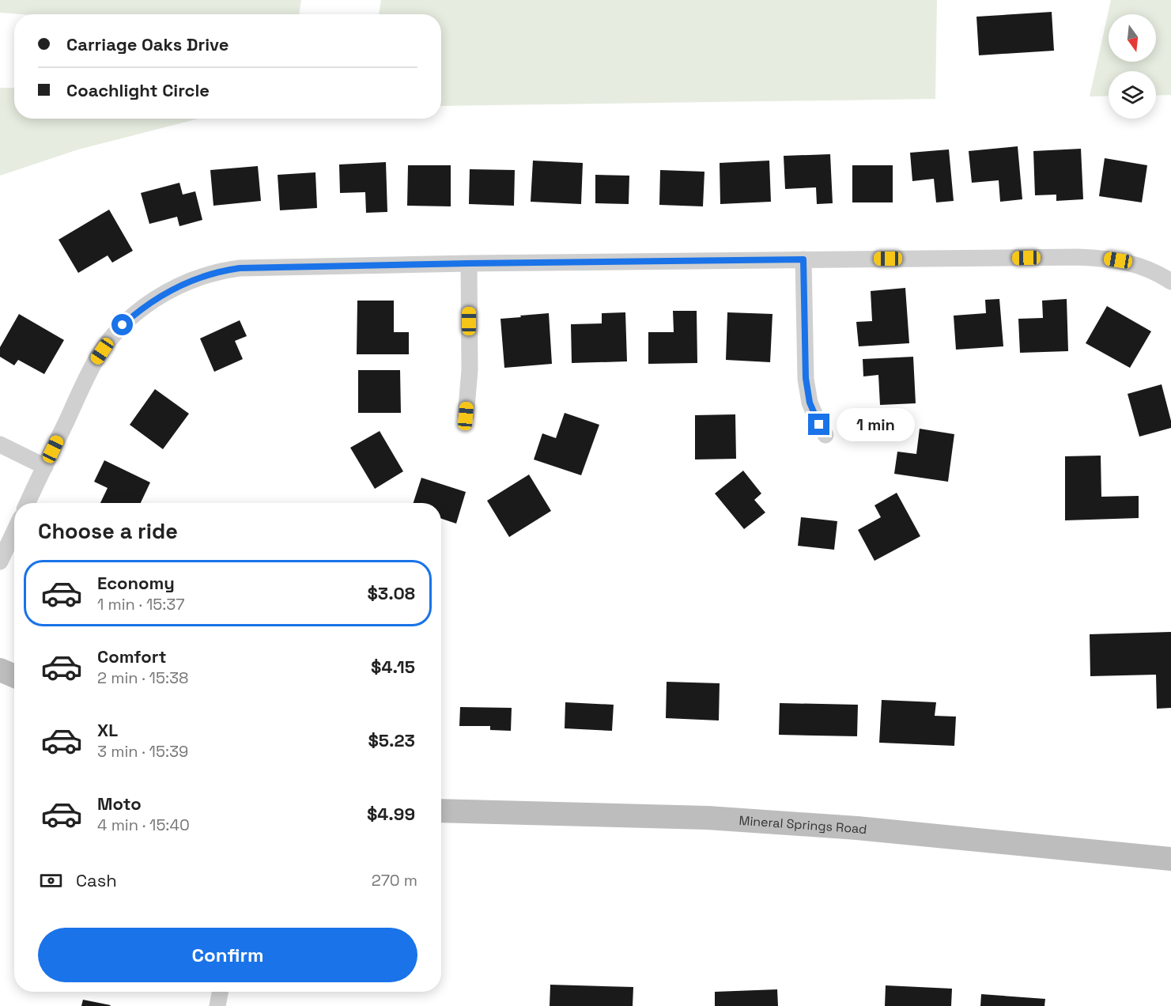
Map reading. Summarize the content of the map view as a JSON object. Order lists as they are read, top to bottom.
{
  "streets": {
    "street": ["Mineral Springs Road"]
  },
  "north": "bottom",
  "page": {
    "banner": ["Carriage Oaks Drive", "Coachlight Circle"],
    "bubble": "1 min",
    "heading": "Choose a ride",
    "list": [
      {
        "name": "Economy",
        "note": "1 min · 15:37",
        "value": "$3.08"
      },
      {
        "name": "Comfort",
        "note": "2 min · 15:38",
        "value": "$4.15"
      },
      {
        "name": "XL",
        "note": "3 min · 15:39",
        "value": "$5.23"
      },
      {
        "name": "Moto",
        "note": "4 min · 15:40",
        "value": "$4.99"
      }
    ],
    "pay": ["Cash", "270 m"],
    "buttons": "Confirm"
  }
}
